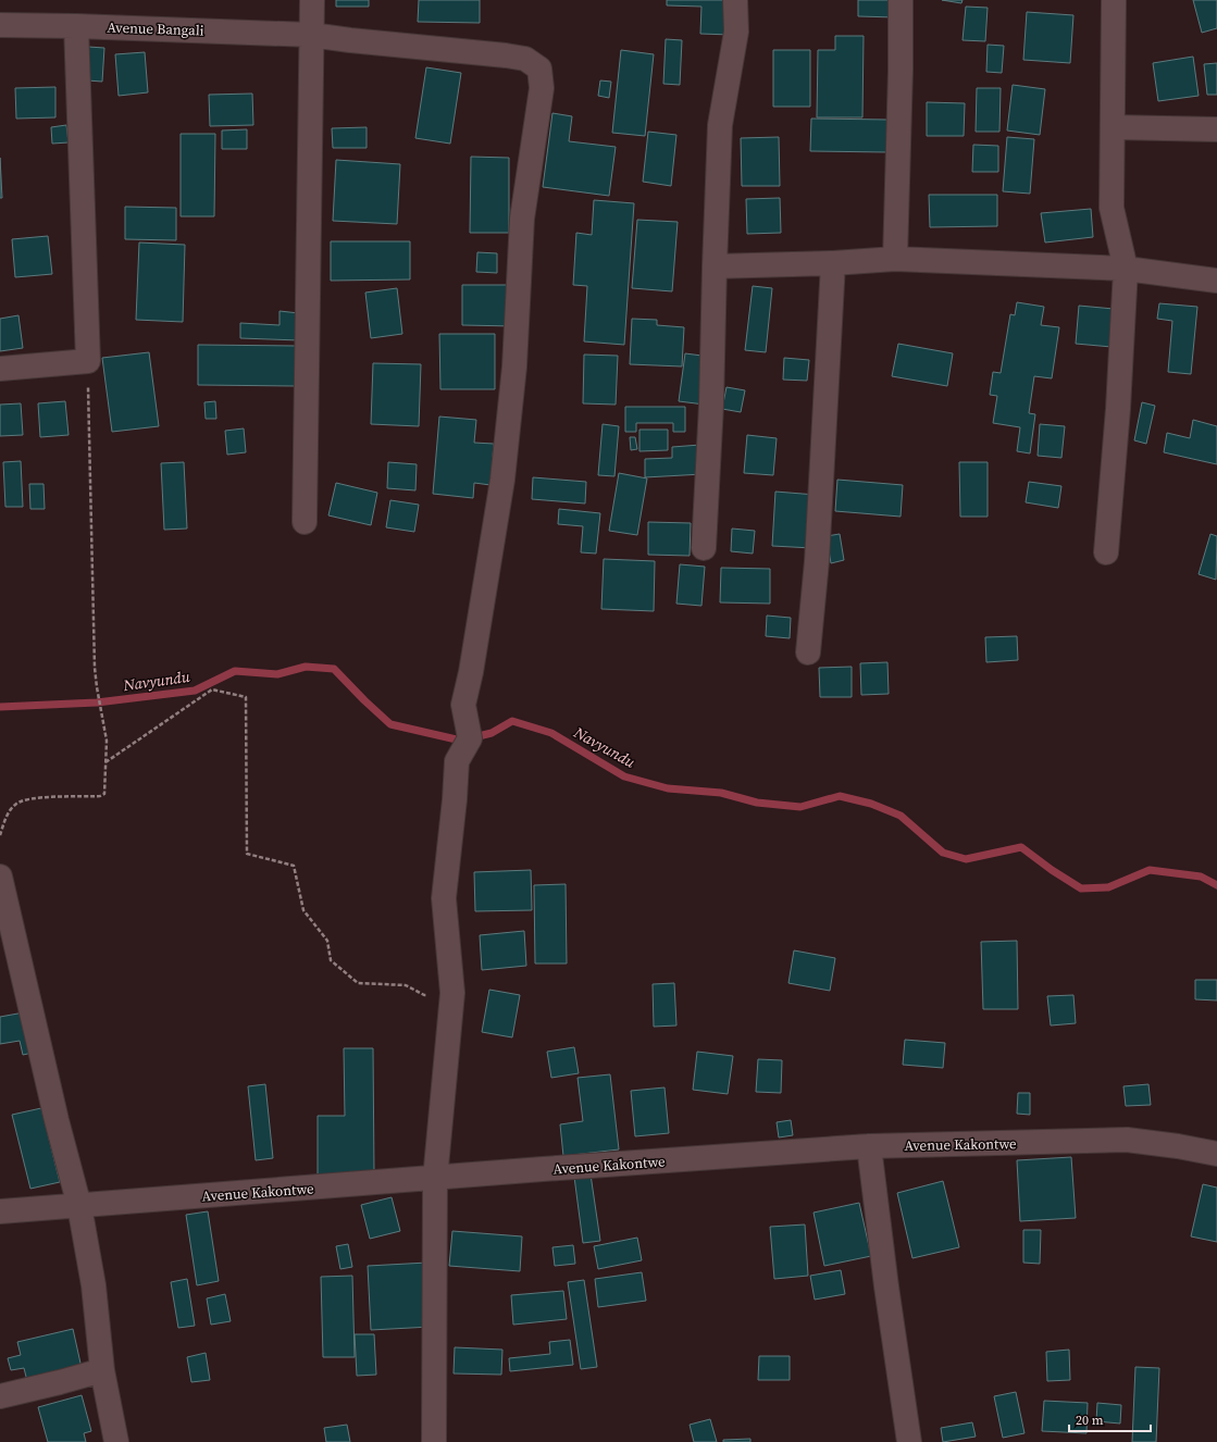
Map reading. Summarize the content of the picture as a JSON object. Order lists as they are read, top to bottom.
{
  "streets": {
    "street": ["Avenue Bangali", "Avenue Kakontwe"]
  },
  "crossings": [
    ["Avenue Bangali", "Avenue Kakontwe"]
  ],
  "water": ["Navyundu"],
  "scale_bar": "20 m"
}
